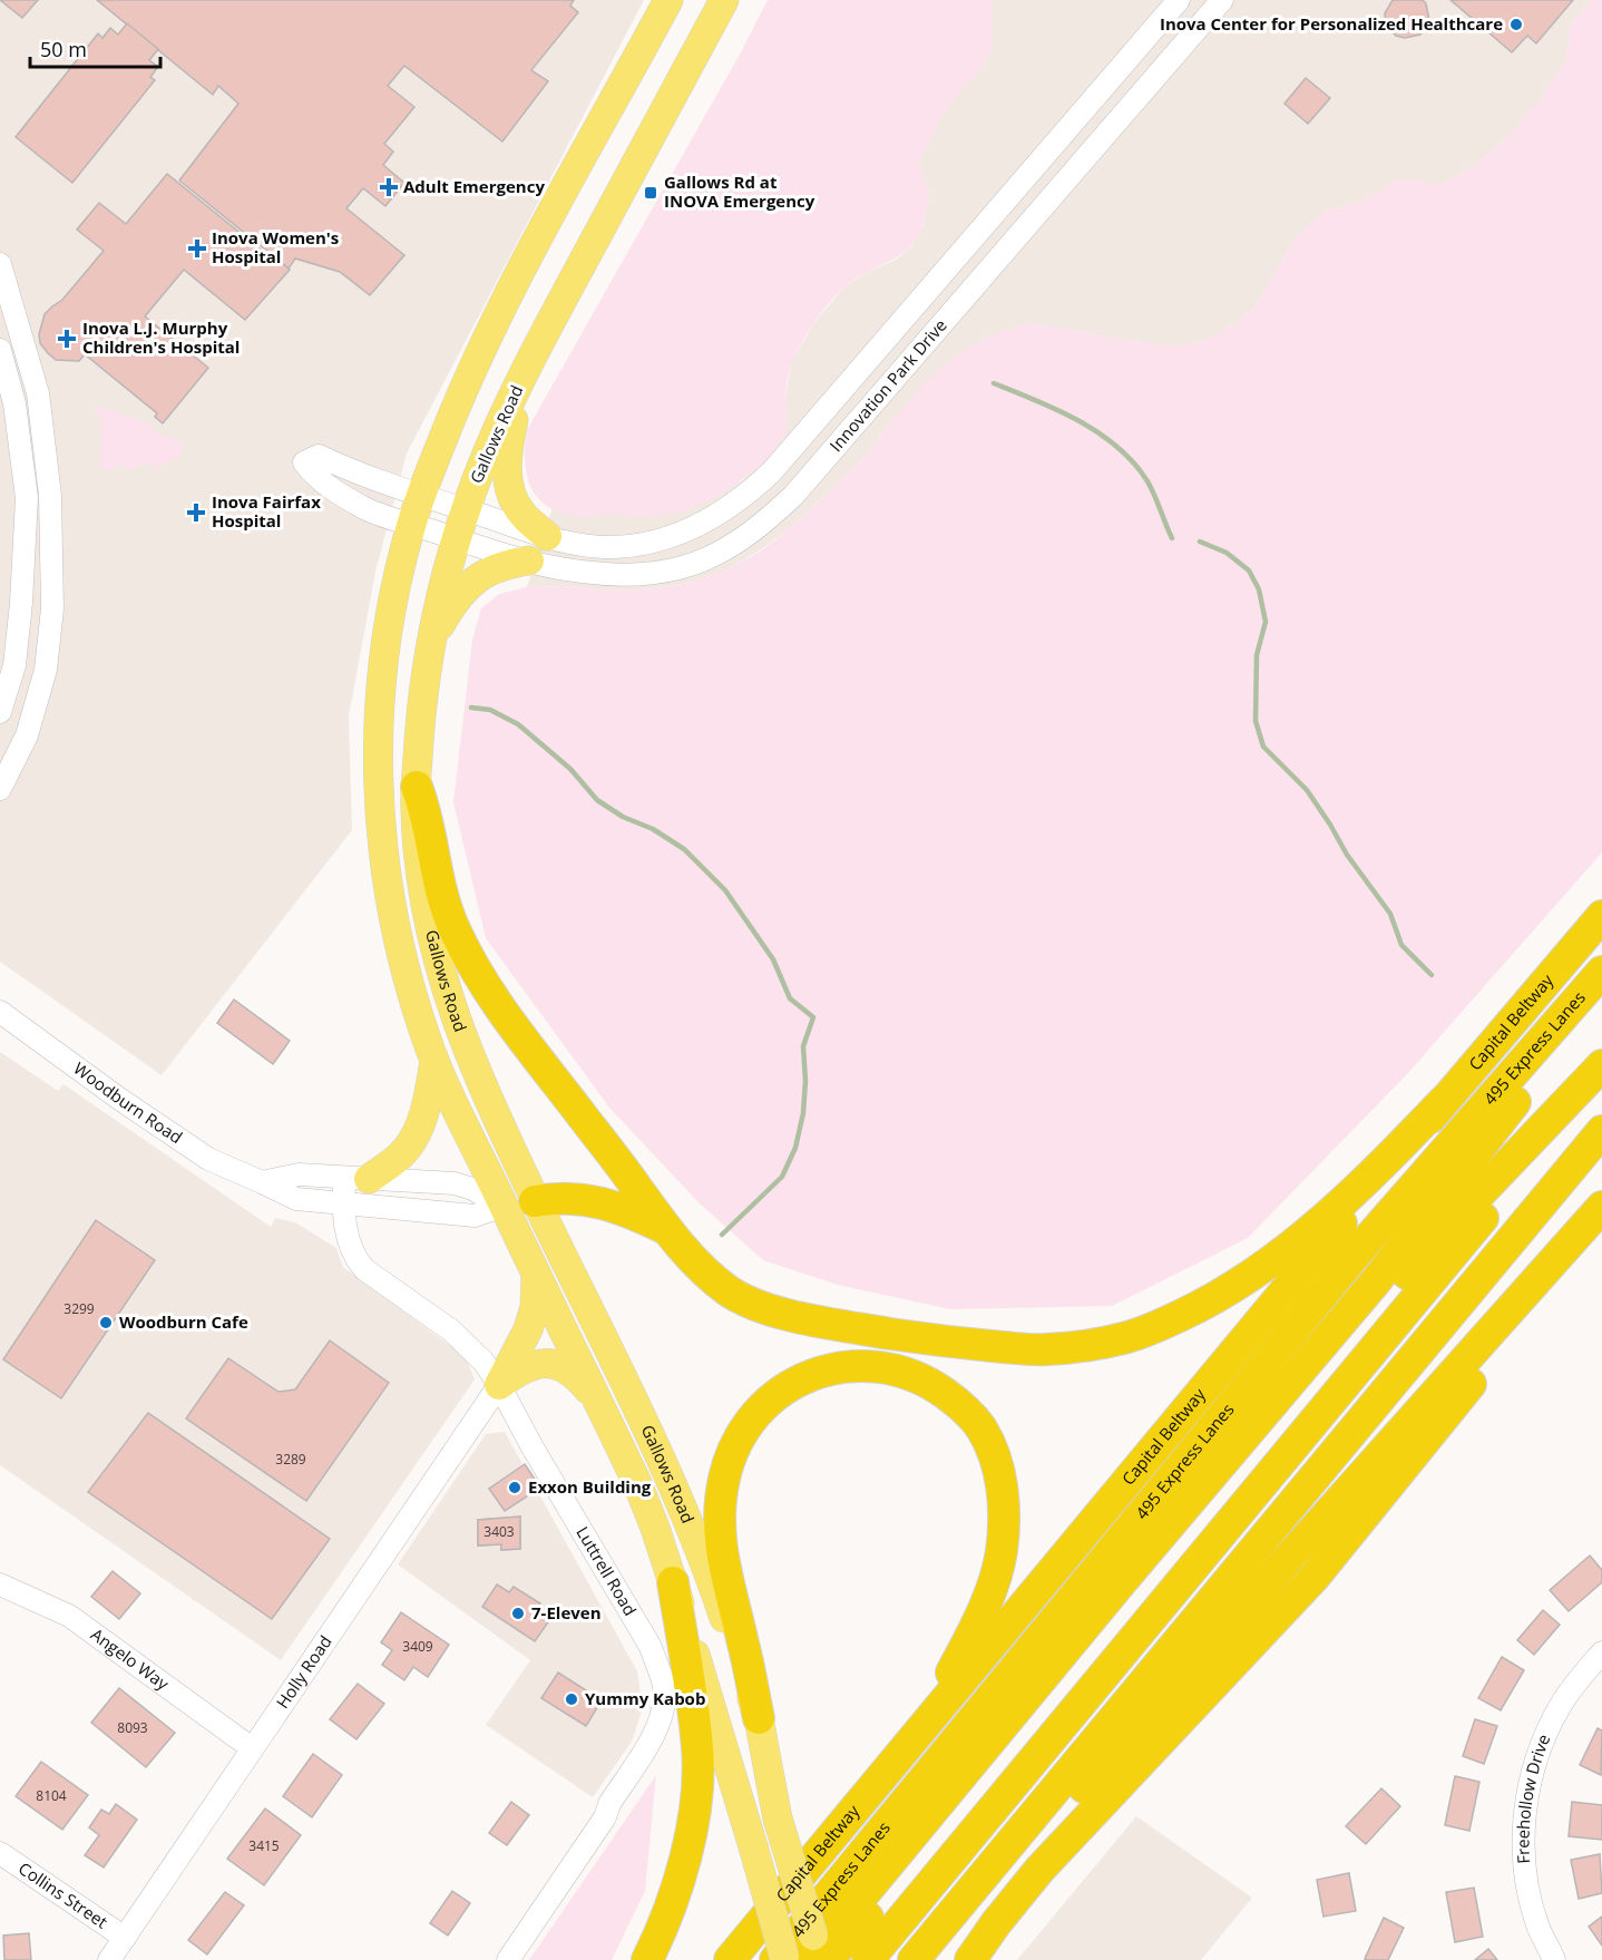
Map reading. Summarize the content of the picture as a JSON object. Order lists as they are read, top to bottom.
{
  "streets": {
    "highway": ["Capital Beltway", "495 Express Lanes"],
    "main road": ["Gallows Road", "Woodburn Road"],
    "street": [
      "Innovation Park Drive",
      "Luttrell Road",
      "Angelo Way",
      "Holly Road",
      "Freehollow Drive",
      "Collins Street"
    ]
  },
  "crossings": [
    ["Innovation Park Drive", "Gallows Road"],
    ["Gallows Road", "495 Express Lanes"],
    ["Gallows Road", "Woodburn Road"],
    ["Woodburn Road", "Luttrell Road"],
    ["Luttrell Road", "Holly Road"],
    ["Angelo Way", "Holly Road"],
    ["Holly Road", "Collins Street"]
  ],
  "places": {
    "other": [
      "Inova Center for Personalized Healthcare",
      "Woodburn Cafe",
      "Exxon Building",
      "7-Eleven",
      "Yummy Kabob"
    ],
    "health": [
      "Adult Emergency",
      "Inova Women's Hospital",
      "Inova L.J. Murphy Children's Hospital",
      "Inova Fairfax Hospital"
    ],
    "transit": ["Gallows Rd at INOVA Emergency"]
  },
  "house_numbers": [
    "3299",
    "3289",
    "3403",
    "3409",
    "8093",
    "8104",
    "3415"
  ],
  "scale_bar": "50 m"
}
